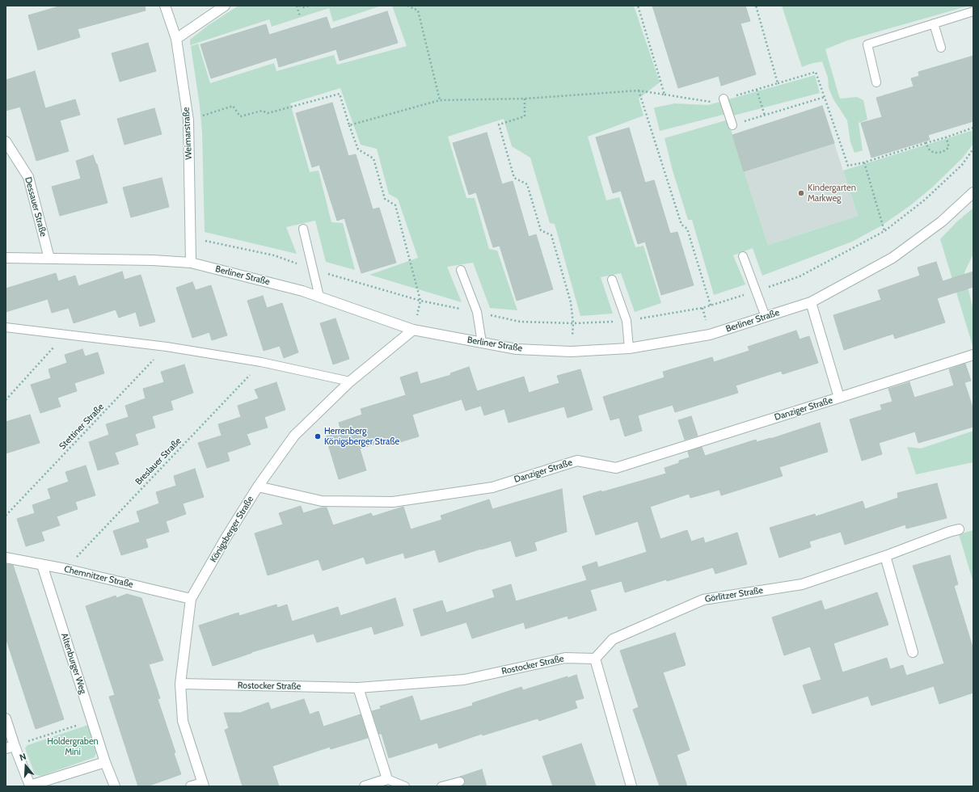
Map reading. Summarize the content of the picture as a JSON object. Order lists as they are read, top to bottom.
{
  "streets": {
    "street": [
      "Weimarstraße",
      "Dessauer Straße",
      "Berliner Straße",
      "Danziger Straße",
      "Königsberger Straße",
      "Chemnitzer Straße",
      "Görlitzer Straße",
      "Altenburger Weg",
      "Rostocker Straße"
    ],
    "path": ["Stettiner Straße", "Breslauer Straße"]
  },
  "crossings": [
    ["Weimarstraße", "Berliner Straße"],
    ["Dessauer Straße", "Berliner Straße"],
    ["Berliner Straße", "Danziger Straße"],
    ["Berliner Straße", "Königsberger Straße"],
    ["Danziger Straße", "Königsberger Straße"],
    ["Breslauer Straße", "Chemnitzer Straße"],
    ["Königsberger Straße", "Chemnitzer Straße"],
    ["Königsberger Straße", "Rostocker Straße"],
    ["Chemnitzer Straße", "Altenburger Weg"],
    ["Görlitzer Straße", "Rostocker Straße"]
  ],
  "parks": ["Holdergraben Mini"],
  "places": ["Kindergarten Markweg", "Herrenberg Königsberger Straße"],
  "north": "top"
}
